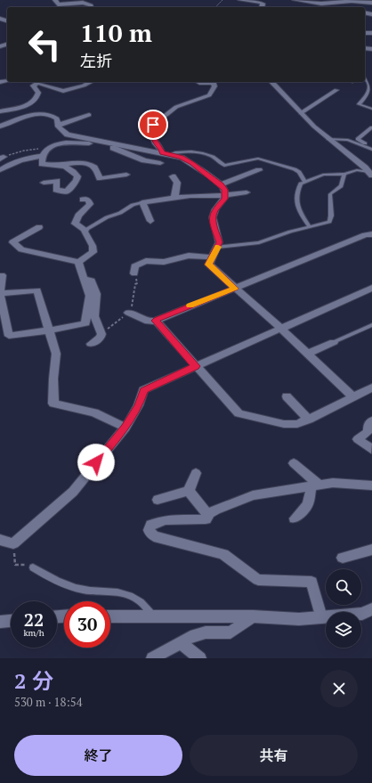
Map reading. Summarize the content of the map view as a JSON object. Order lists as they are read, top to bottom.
{
  "page": {
    "turn": ["110 m", "左折"],
    "speed": "22 km/h",
    "limit": "30",
    "heading": ["2 分", "530 m · 18:54"],
    "buttons": ["終了", "共有"]
  }
}
